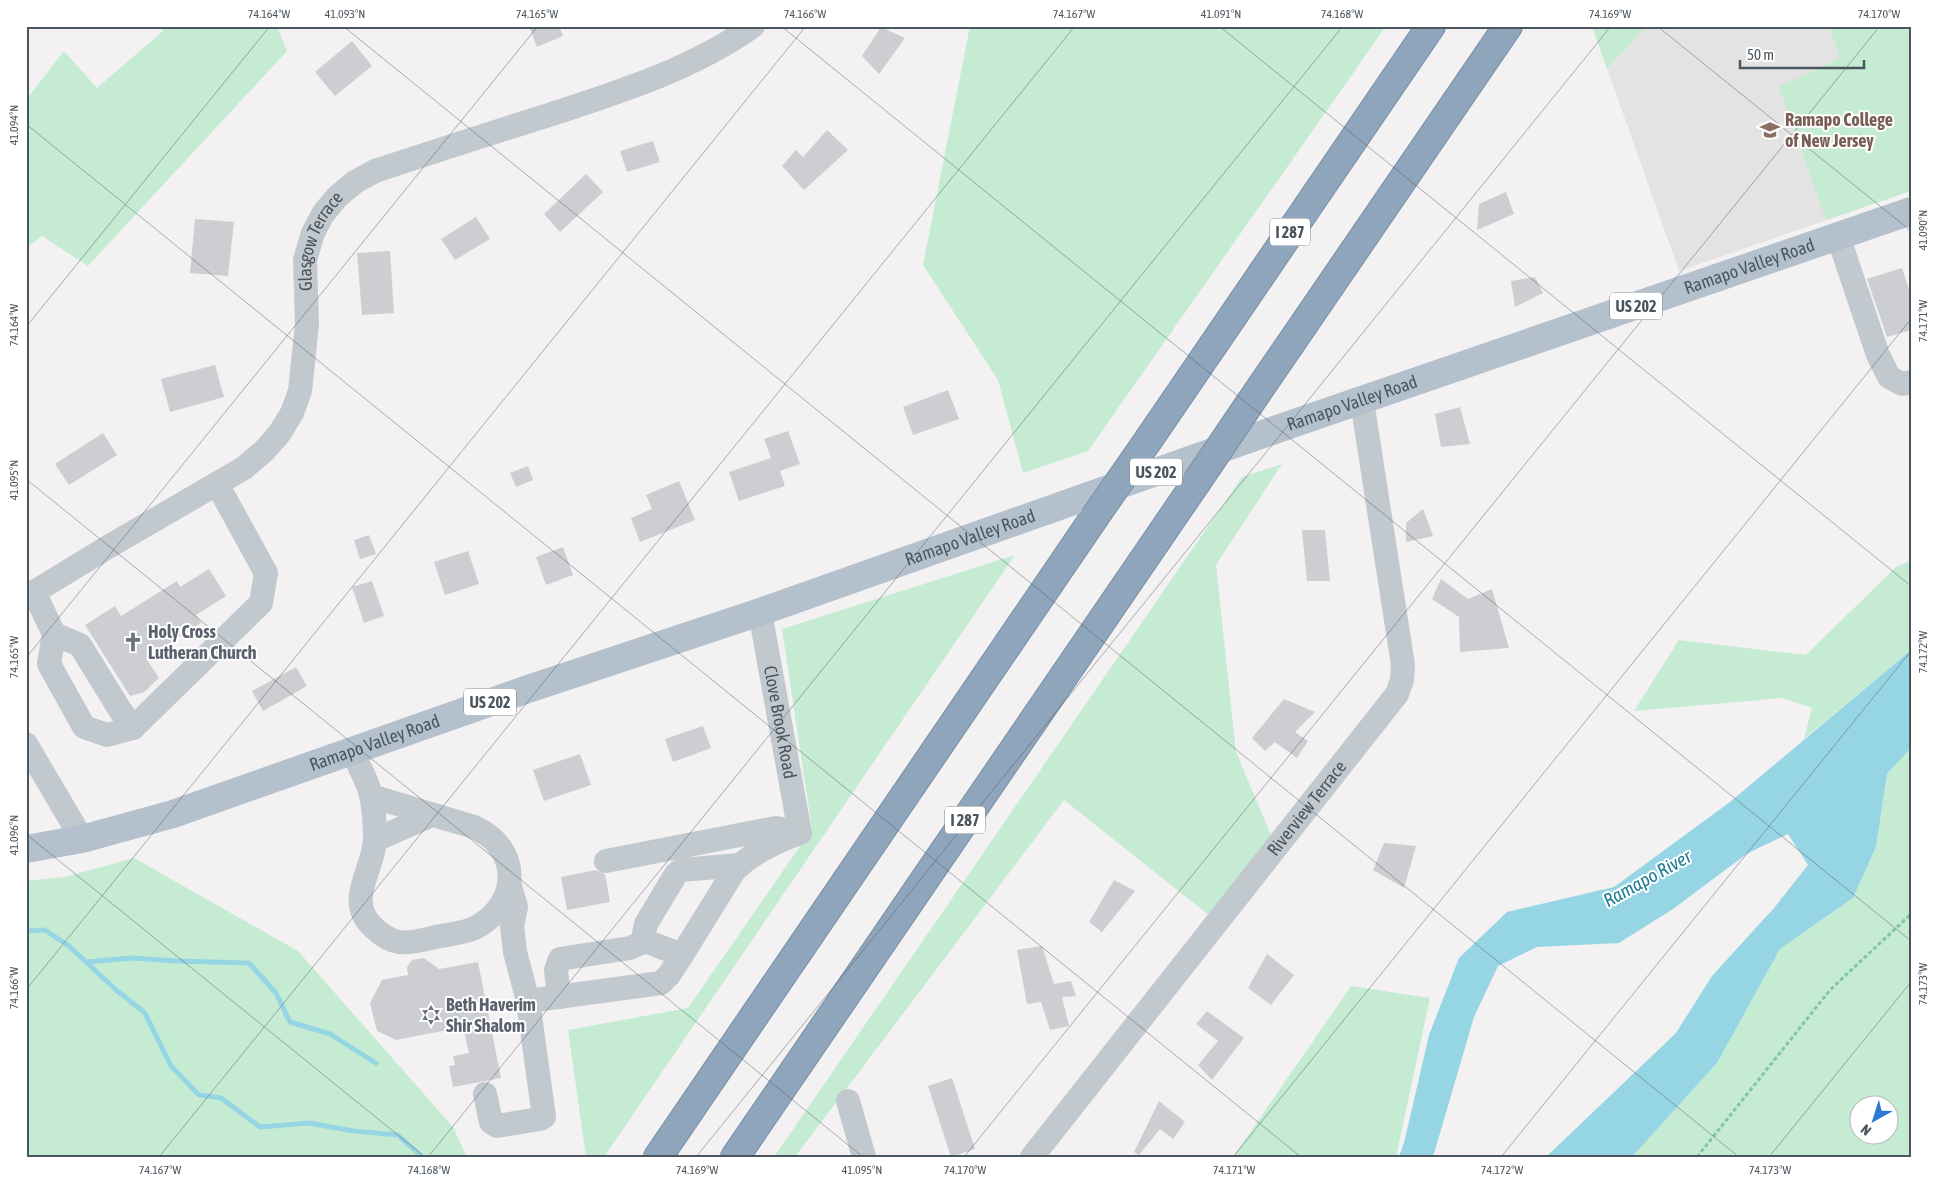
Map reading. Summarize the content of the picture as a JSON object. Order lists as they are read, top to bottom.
{
  "streets": {
    "highway": ["I 287"],
    "main road": ["Ramapo Valley Road", "US 202"],
    "street": ["Glasgow Terrace", "Clove Brook Road", "Riverview Terrace"]
  },
  "crossings": [
    ["Ramapo Valley Road", "Clove Brook Road"],
    ["Ramapo Valley Road", "Riverview Terrace"]
  ],
  "water": ["Ramapo River"],
  "places": {
    "school or university": ["Ramapo College of New Jersey"],
    "church": ["Holy Cross Lutheran Church"],
    "synagogue": ["Beth Haverim Shir Shalom"]
  },
  "scale_bar": "50 m",
  "north": "bottom left",
  "coordinates": [
    "74.164°W",
    "41.093°N",
    "74.165°W",
    "74.166°W",
    "74.167°W",
    "41.091°N",
    "74.168°W",
    "74.169°W",
    "74.170°W",
    "41.094°N",
    "41.090°N",
    "74.171°W",
    "41.095°N",
    "74.172°W",
    "41.096°N",
    "74.173°W"
  ]
}
